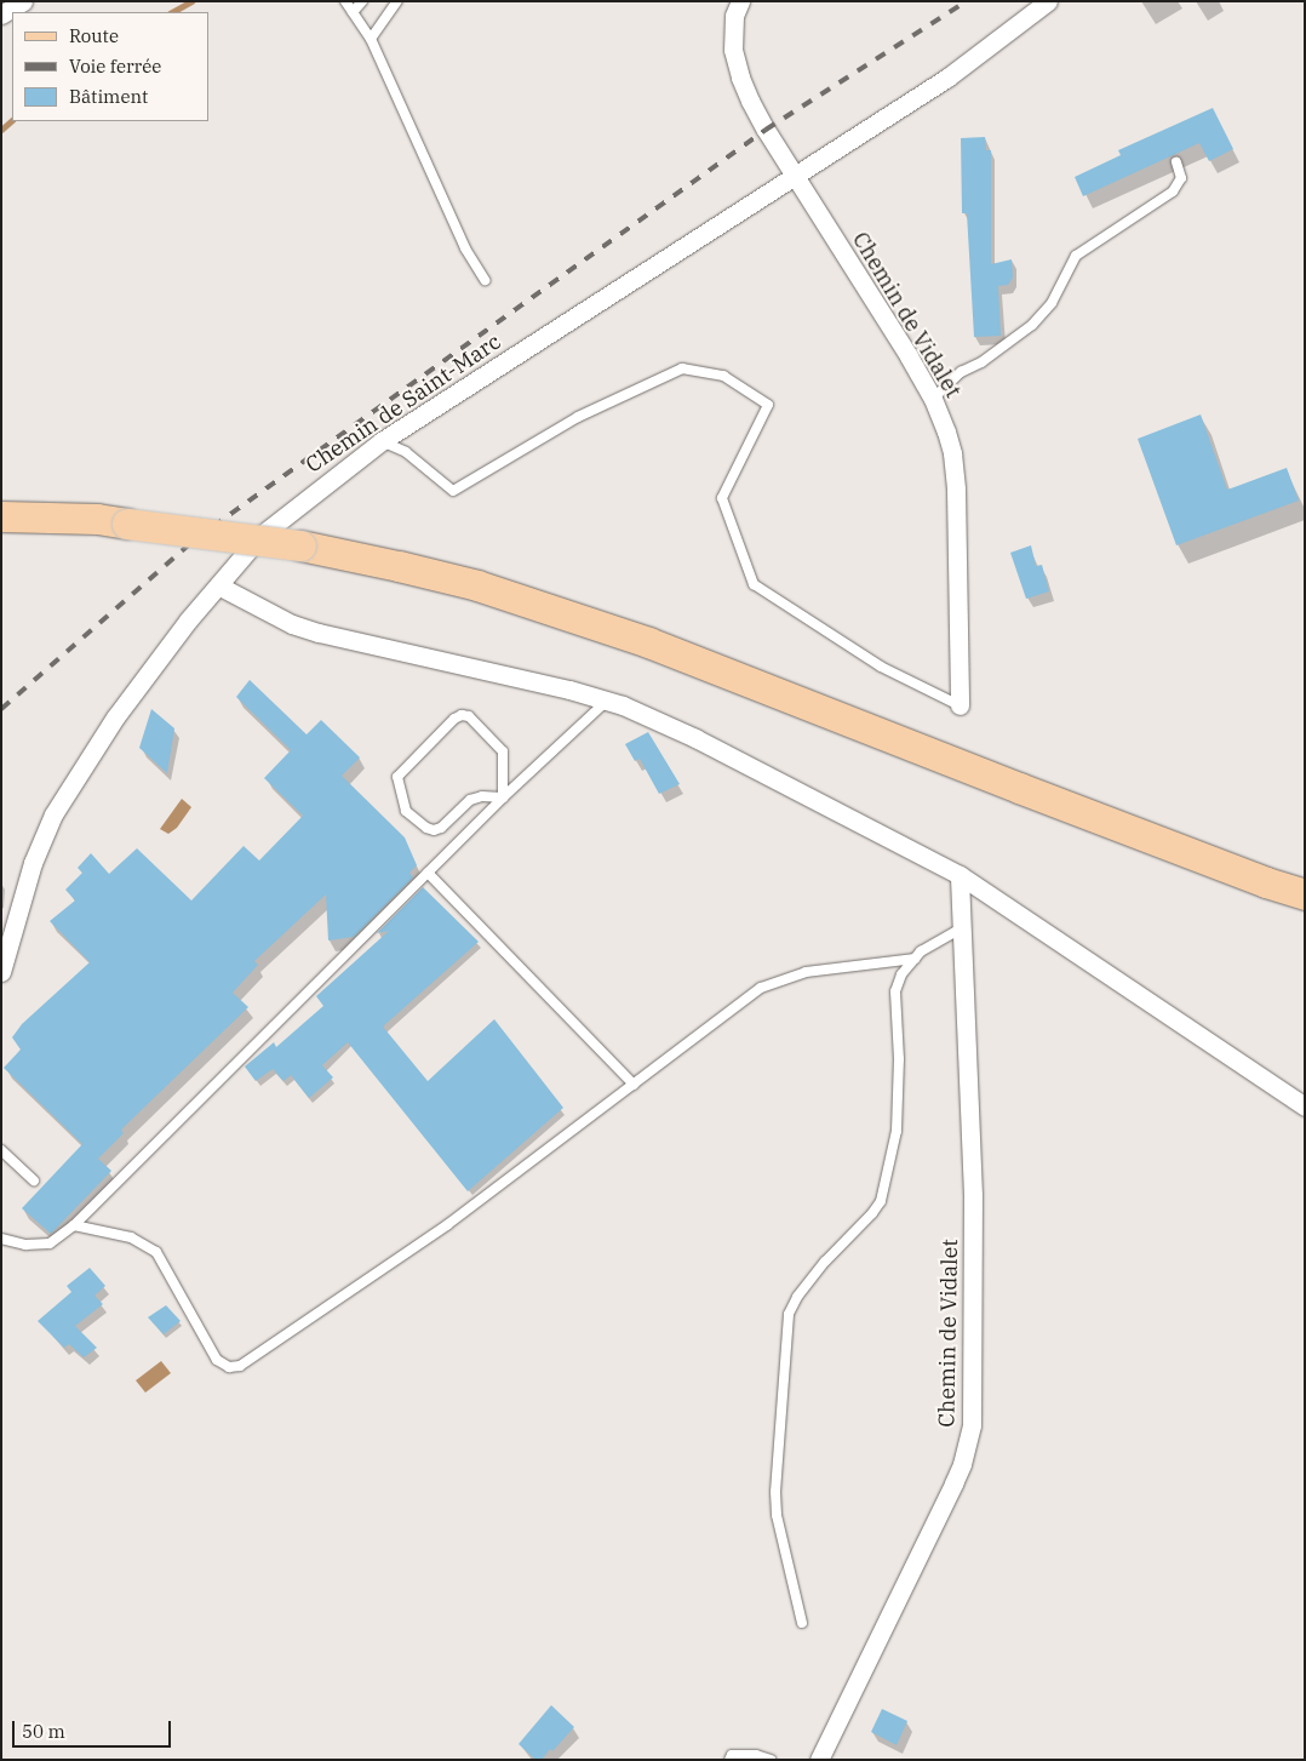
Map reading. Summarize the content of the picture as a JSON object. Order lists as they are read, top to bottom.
{
  "streets": {
    "street": ["Chemin de Vidalet", "Chemin de Saint-Marc"]
  },
  "crossings": [
    ["Chemin de Vidalet", "Chemin de Saint-Marc"]
  ],
  "legend": ["Route", "Voie ferrée", "Bâtiment"],
  "scale_bar": "50 m"
}
